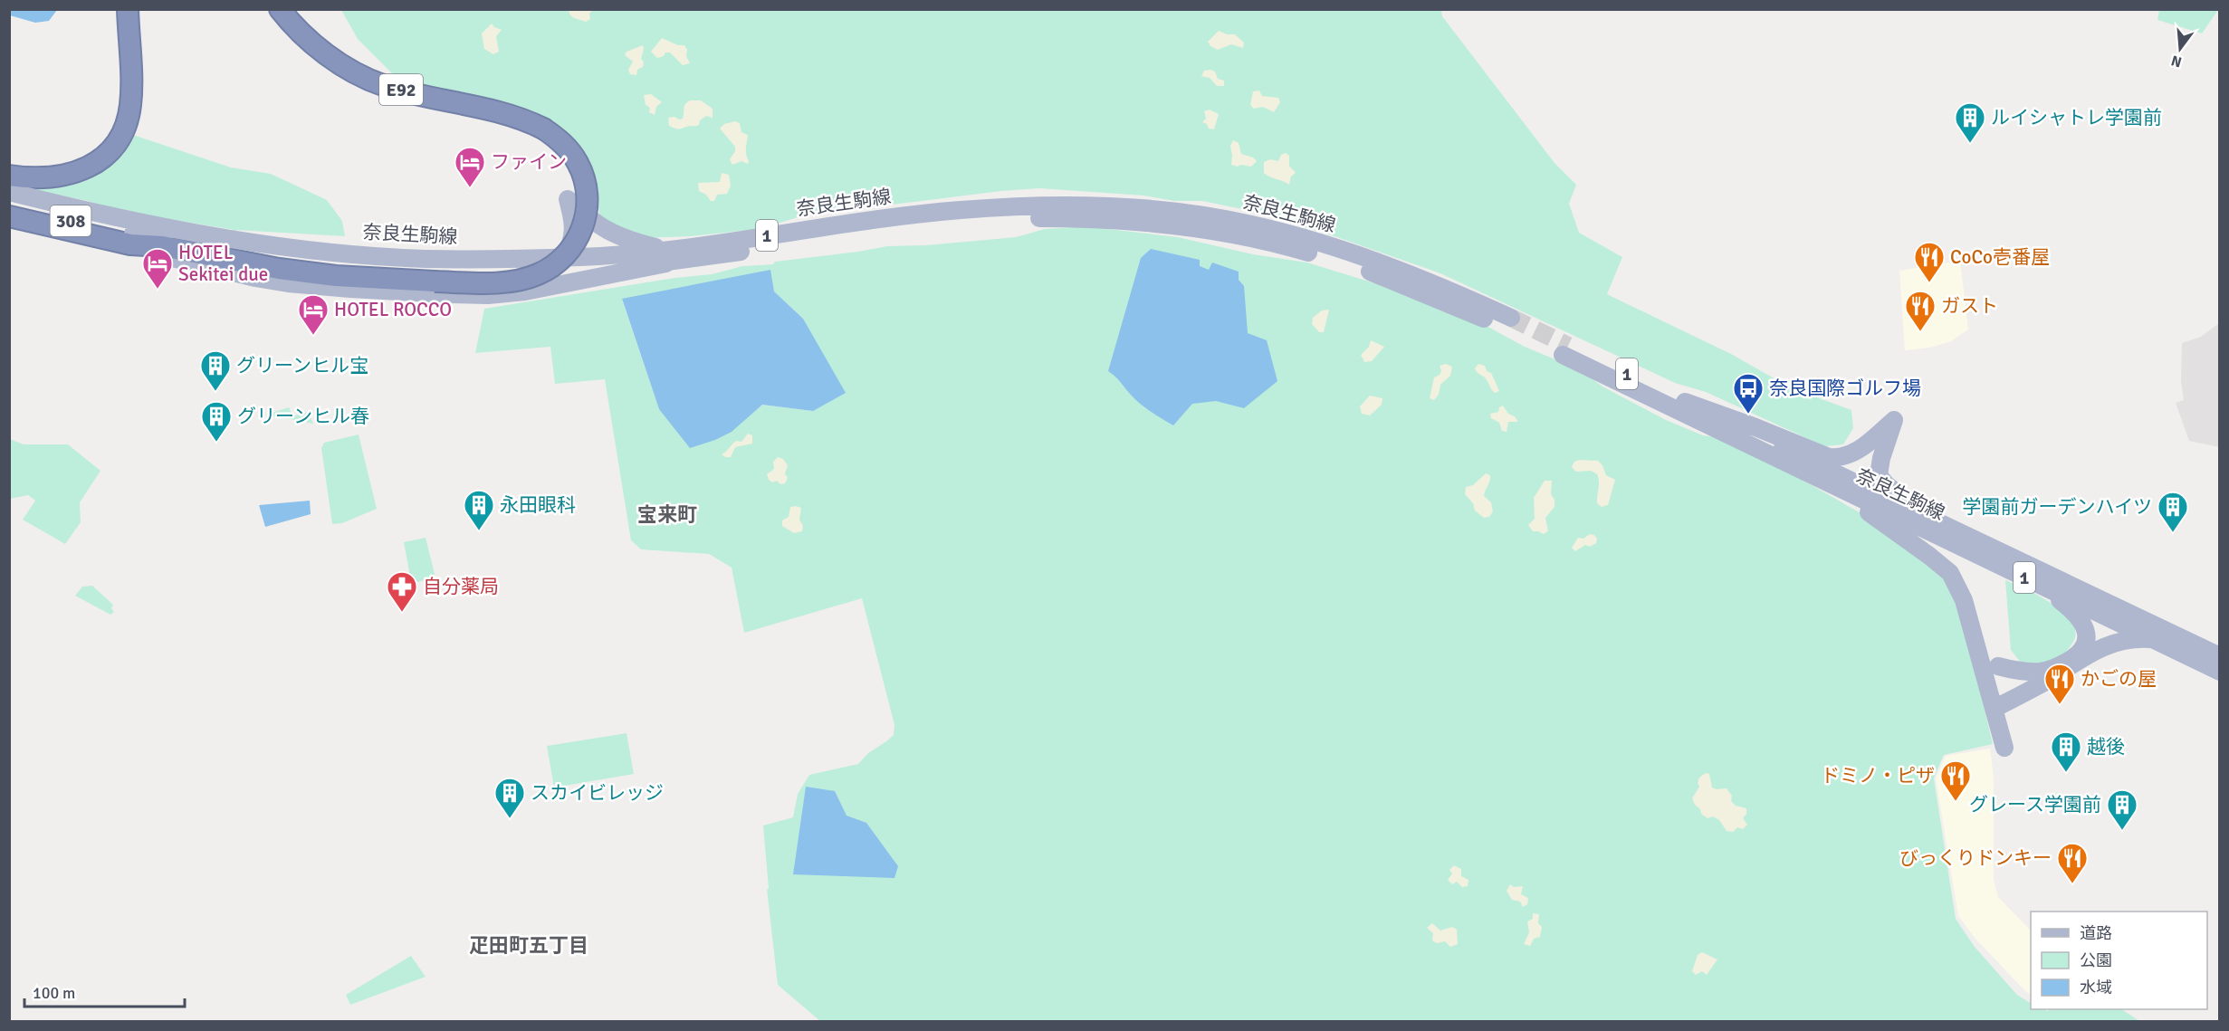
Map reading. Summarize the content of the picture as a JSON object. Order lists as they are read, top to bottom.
{
  "streets": {
    "highway": ["E92", "308"],
    "main road": ["奈良生駒線", "1"]
  },
  "crossings": [
    ["E92", "奈良生駒線"],
    ["E92", "308"],
    ["奈良生駒線", "308"]
  ],
  "districts": ["宝来町", "疋田町五丁目"],
  "places": {
    "building": [
      "ルイシャトレ学園前",
      "グリーンヒル宝",
      "グリーンヒル春",
      "永田眼科",
      "学園前ガーデンハイツ",
      "越後",
      "スカイビレッジ",
      "グレース学園前"
    ],
    "hotel": ["ファイン", "HOTEL Sekitei due", "HOTEL ROCCO"],
    "restaurant": [
      "CoCo壱番屋",
      "ガスト",
      "かごの屋",
      "ドミノ・ピザ",
      "びっくりドンキー"
    ],
    "bus stop": ["奈良国際ゴルフ場"],
    "pharmacy": ["自分薬局"]
  },
  "legend": ["道路", "公園", "水域"],
  "scale_bar": "100 m",
  "north": "bottom"
}
